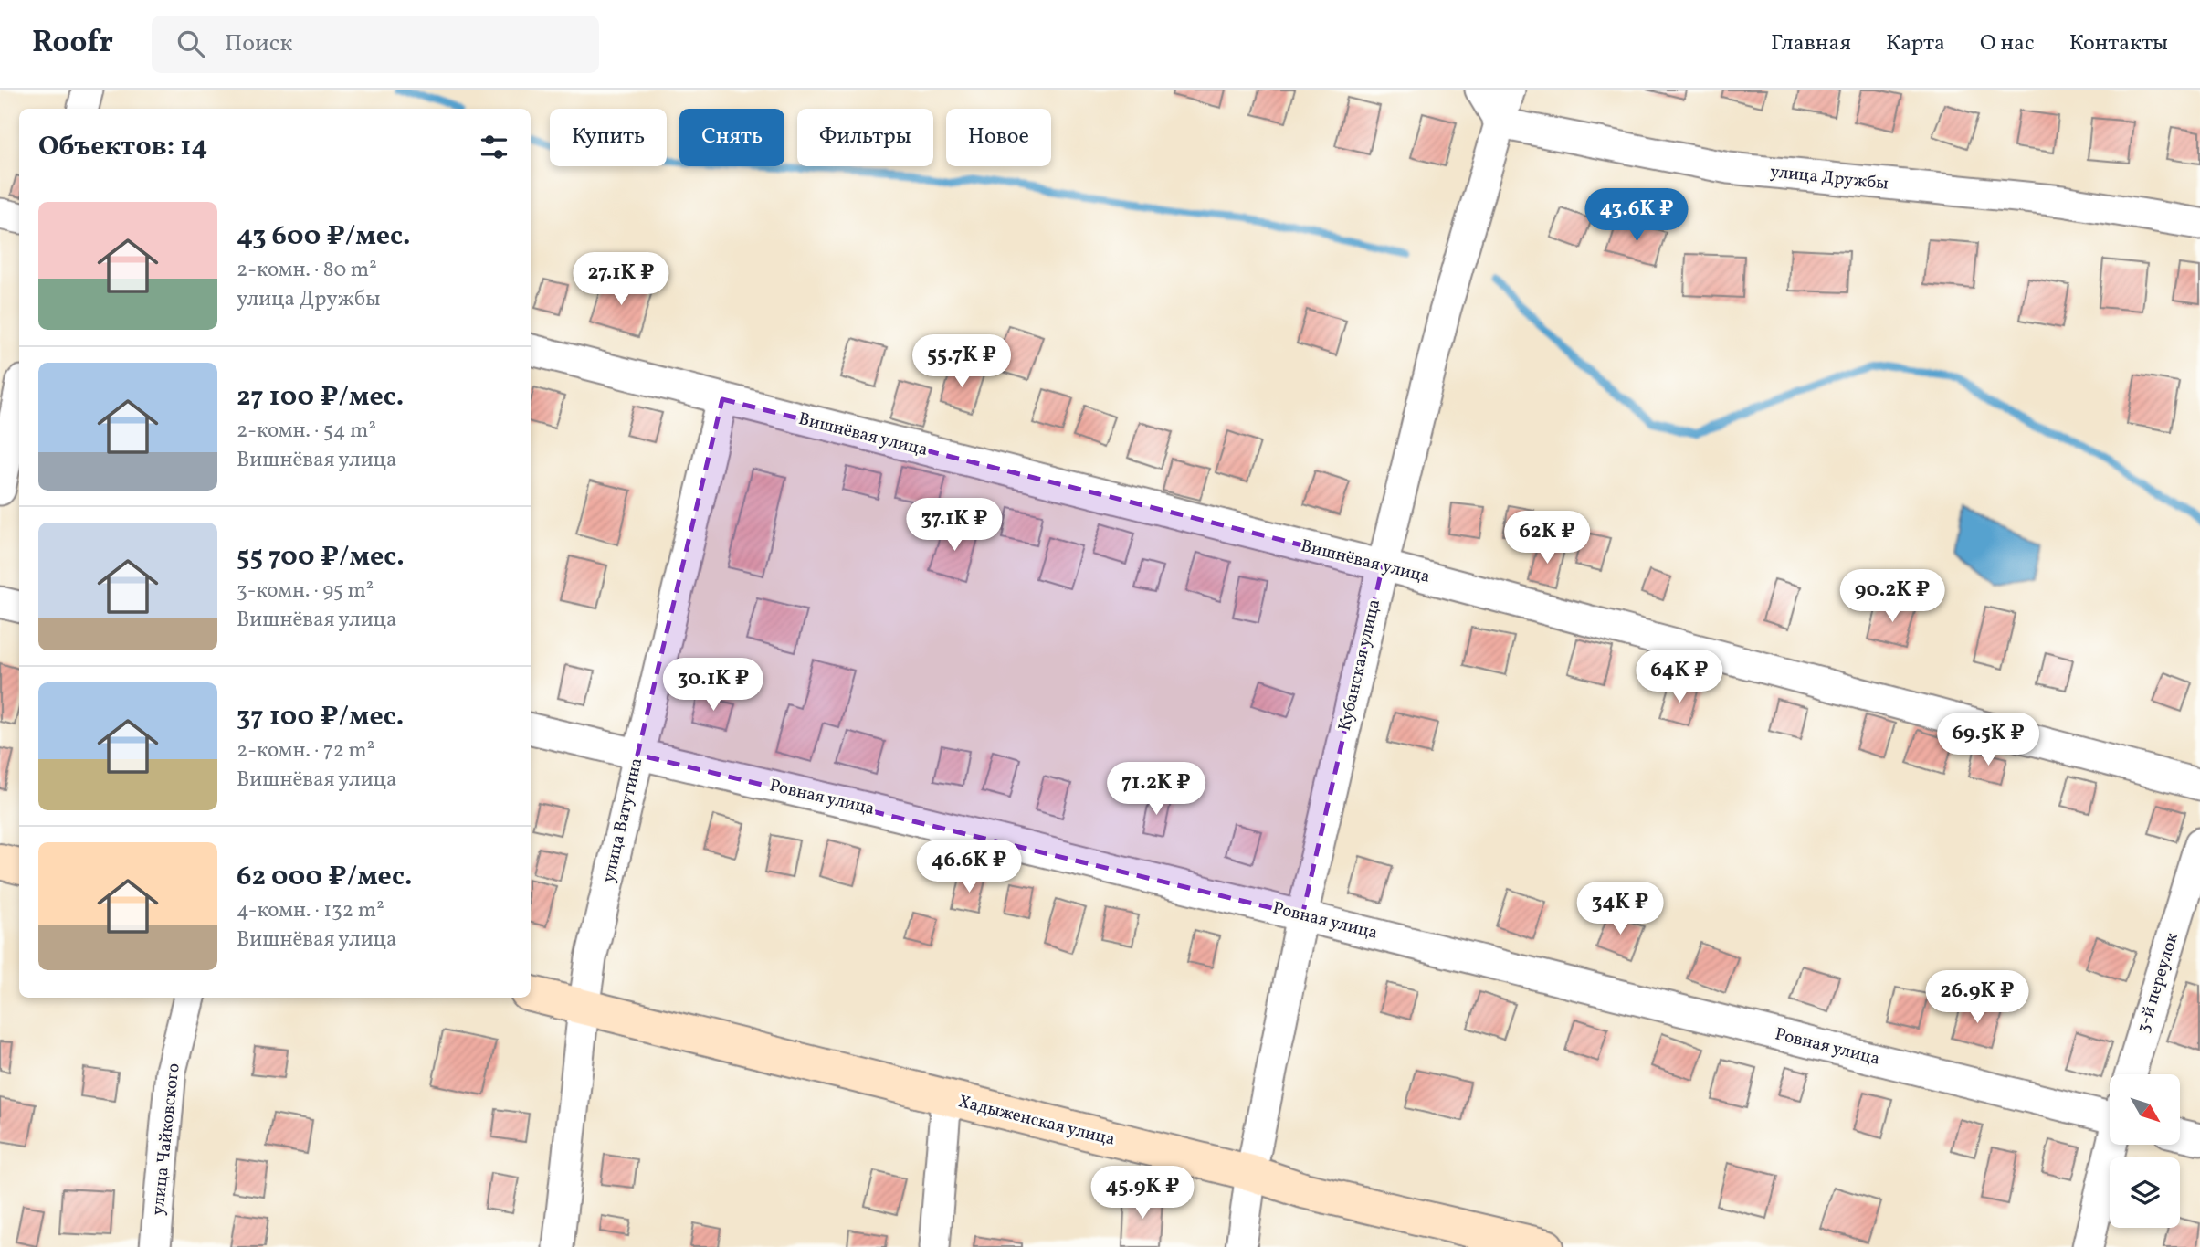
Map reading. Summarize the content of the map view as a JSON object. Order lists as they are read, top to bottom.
{
  "streets": {
    "main road": ["Хадыженская улица"],
    "street": [
      "улица Дружбы",
      "Вишнёвая улица",
      "Кубанская улица",
      "Ровная улица",
      "улица Ватутина",
      "3-й переулок",
      "улица Чайковского"
    ]
  },
  "crossings": [
    ["улица Дружбы", "Кубанская улица"],
    ["Вишнёвая улица", "Кубанская улица"],
    ["Вишнёвая улица", "улица Ватутина"],
    ["Кубанская улица", "Ровная улица"],
    ["Кубанская улица", "Хадыженская улица"],
    ["Ровная улица", "улица Ватутина"],
    ["улица Ватутина", "Хадыженская улица"]
  ],
  "north": "bottom right",
  "page": {
    "header": "Roofr",
    "search": "Поиск",
    "nav": [
      "Главная",
      "Карта",
      "О нас",
      "Контакты"
    ],
    "chip": [
      "Купить",
      "Снять",
      "Фильтры",
      "Новое"
    ],
    "heading": "Объектов: 14",
    "list": [
      {
        "name": "43 600 ₽/мес.",
        "note": "2-комн. · 80 m² · улица Дружбы"
      },
      {
        "name": "27 100 ₽/мес.",
        "note": "2-комн. · 54 m² · Вишнёвая улица"
      },
      {
        "name": "55 700 ₽/мес.",
        "note": "3-комн. · 95 m² · Вишнёвая улица"
      },
      {
        "name": "37 100 ₽/мес.",
        "note": "2-комн. · 72 m² · Вишнёвая улица"
      },
      {
        "name": "62 000 ₽/мес.",
        "note": "4-комн. · 132 m² · Вишнёвая улица"
      }
    ],
    "price": [
      "43.6K ₽",
      "27.1K ₽",
      "55.7K ₽",
      "37.1K ₽",
      "62K ₽",
      "90.2K ₽",
      "64K ₽",
      "30.1K ₽",
      "69.5K ₽",
      "71.2K ₽",
      "46.6K ₽",
      "34K ₽",
      "26.9K ₽",
      "45.9K ₽"
    ]
  }
}
